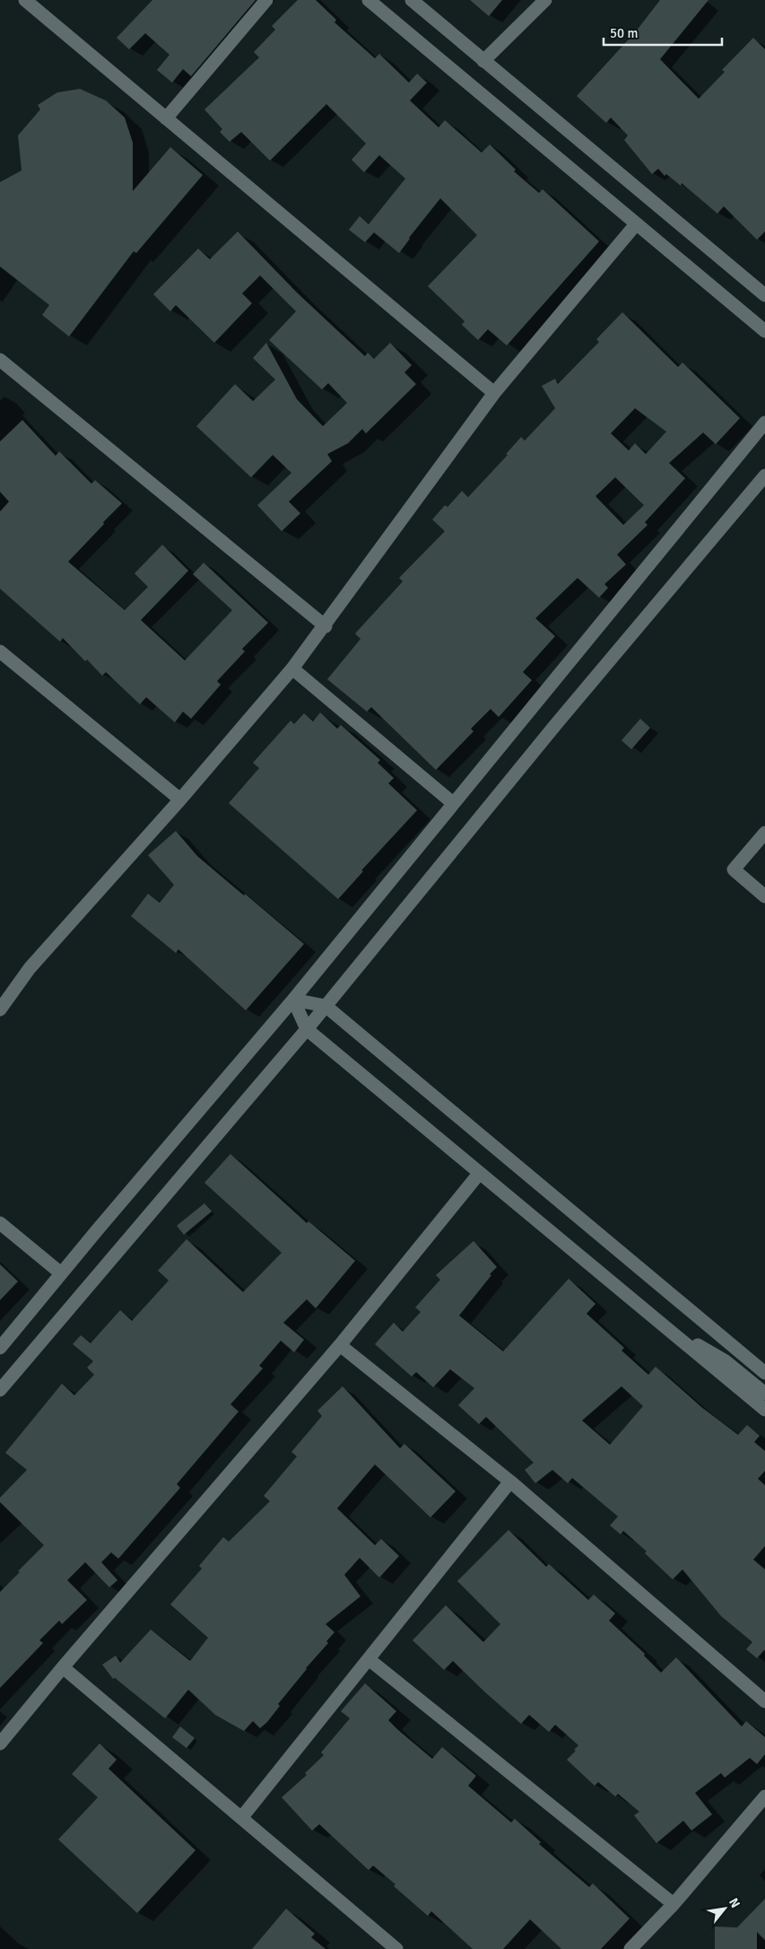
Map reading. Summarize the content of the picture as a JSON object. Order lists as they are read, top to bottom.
{
  "scale_bar": "50 m",
  "north": "top right"
}
